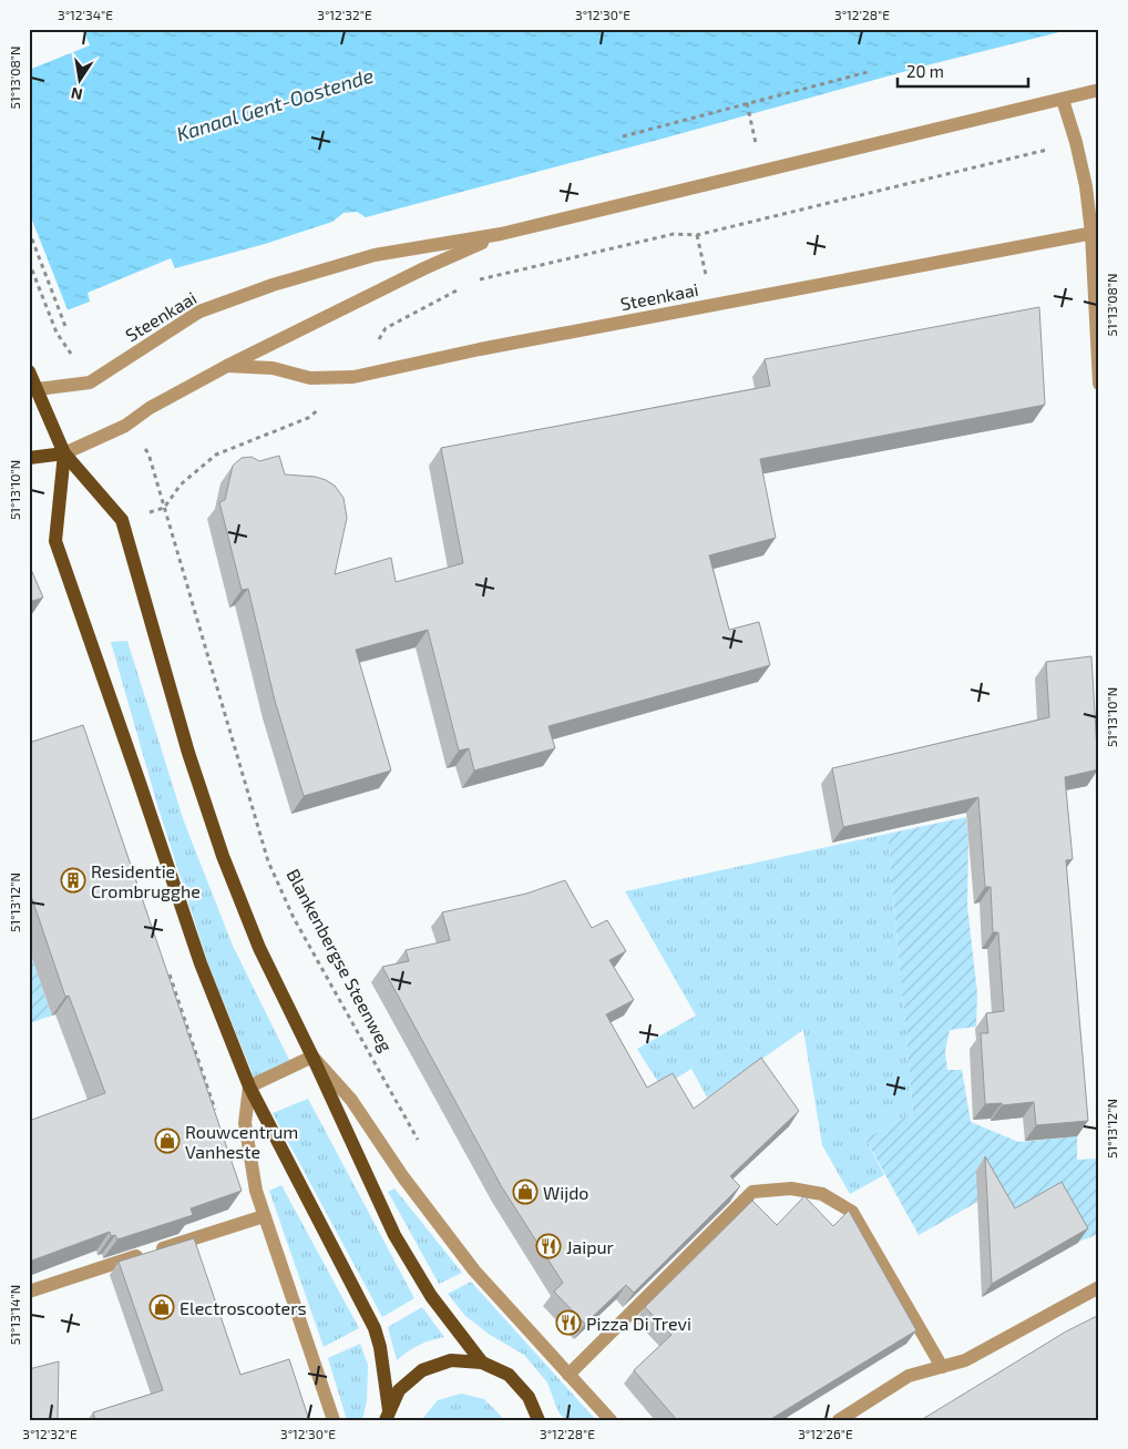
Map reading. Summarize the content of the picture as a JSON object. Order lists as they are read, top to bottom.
{
  "streets": {
    "street": ["Steenkaai"],
    "path": ["Blankenbergse Steenweg"]
  },
  "crossings": [
    ["Steenkaai", "Blankenbergse Steenweg"]
  ],
  "water": ["Kanaal Gent-Oostende"],
  "places": {
    "building": ["Residentie Crombrugghe"],
    "shop": ["Rouwcentrum Vanheste", "Wijdo", "Electroscooters"],
    "restaurant": ["Jaipur", "Pizza Di Trevi"]
  },
  "scale_bar": "20 m",
  "north": "bottom",
  "coordinates": [
    "3°12'34\"E",
    "3°12'32\"E",
    "3°12'30\"E",
    "3°12'28\"E",
    "51°13'08\"N",
    "51°13'10\"N",
    "51°13'12\"N",
    "51°13'14\"N",
    "3°12'26\"E"
  ]
}
